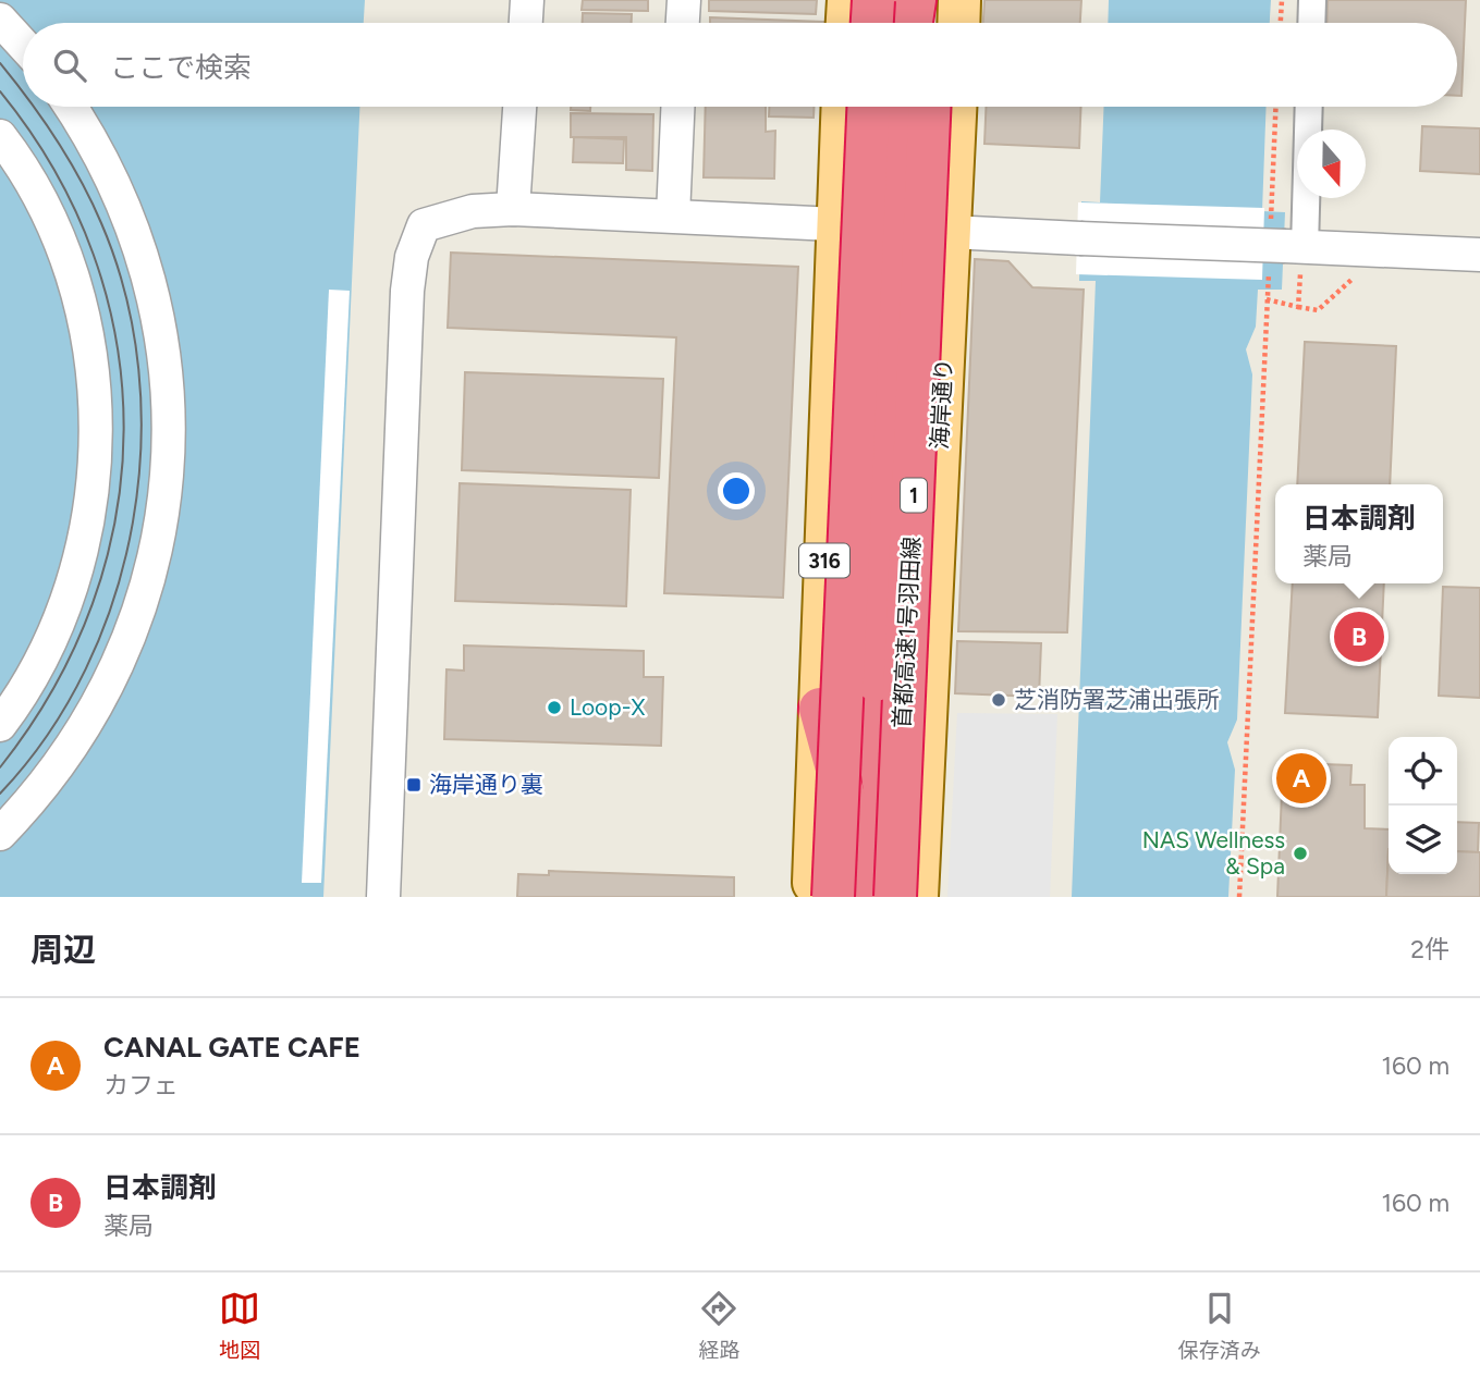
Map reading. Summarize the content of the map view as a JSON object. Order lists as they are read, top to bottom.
{
  "streets": {
    "highway": ["1", "首都高速1号羽田線"],
    "main road": ["海岸通り", "316"]
  },
  "places": {
    "other": ["芝消防署芝浦出張所", "Loop-X", "NAS Wellness & Spa"],
    "transit": ["海岸通り裏"]
  },
  "north": "bottom",
  "page": {
    "search": "ここで検索",
    "popup": ["日本調剤", "薬局"],
    "pins": ["B", "A"],
    "heading": ["周辺", "2件"],
    "list": [
      {
        "mark": "A",
        "name": "CANAL GATE CAFE",
        "note": "カフェ",
        "value": "160 m"
      },
      {
        "mark": "B",
        "name": "日本調剤",
        "note": "薬局",
        "value": "160 m"
      }
    ],
    "nav": ["地図", "経路", "保存済み"]
  }
}
